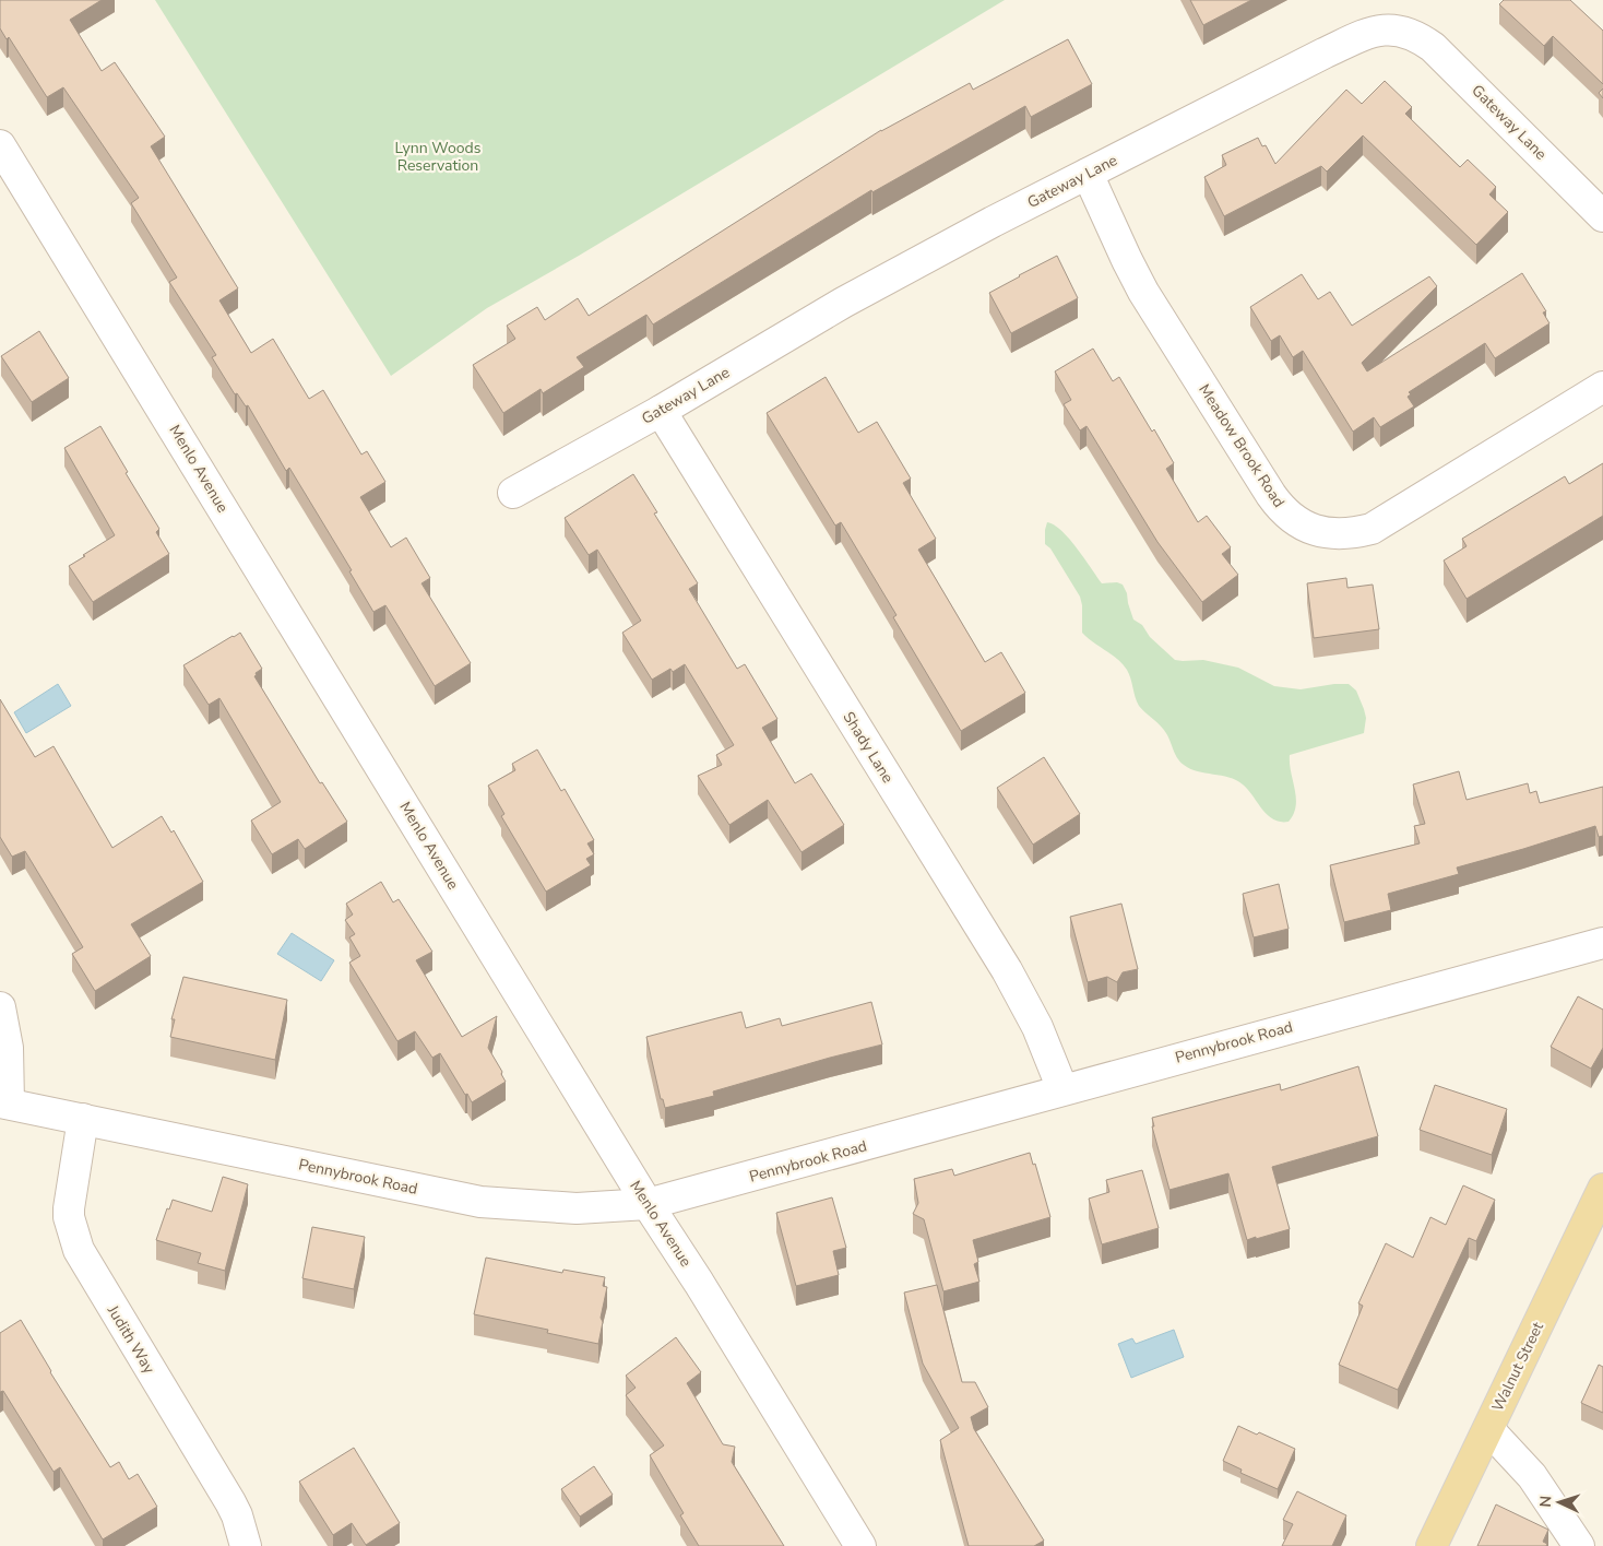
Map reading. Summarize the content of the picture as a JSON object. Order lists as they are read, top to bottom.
{
  "streets": {
    "main road": ["Walnut Street"],
    "street": [
      "Gateway Lane",
      "Meadow Brook Road",
      "Menlo Avenue",
      "Shady Lane",
      "Pennybrook Road",
      "Judith Way"
    ]
  },
  "crossings": [
    ["Gateway Lane", "Meadow Brook Road"],
    ["Gateway Lane", "Shady Lane"],
    ["Menlo Avenue", "Pennybrook Road"],
    ["Shady Lane", "Pennybrook Road"],
    ["Pennybrook Road", "Judith Way"]
  ],
  "parks": ["Lynn Woods Reservation"],
  "north": "left"
}
